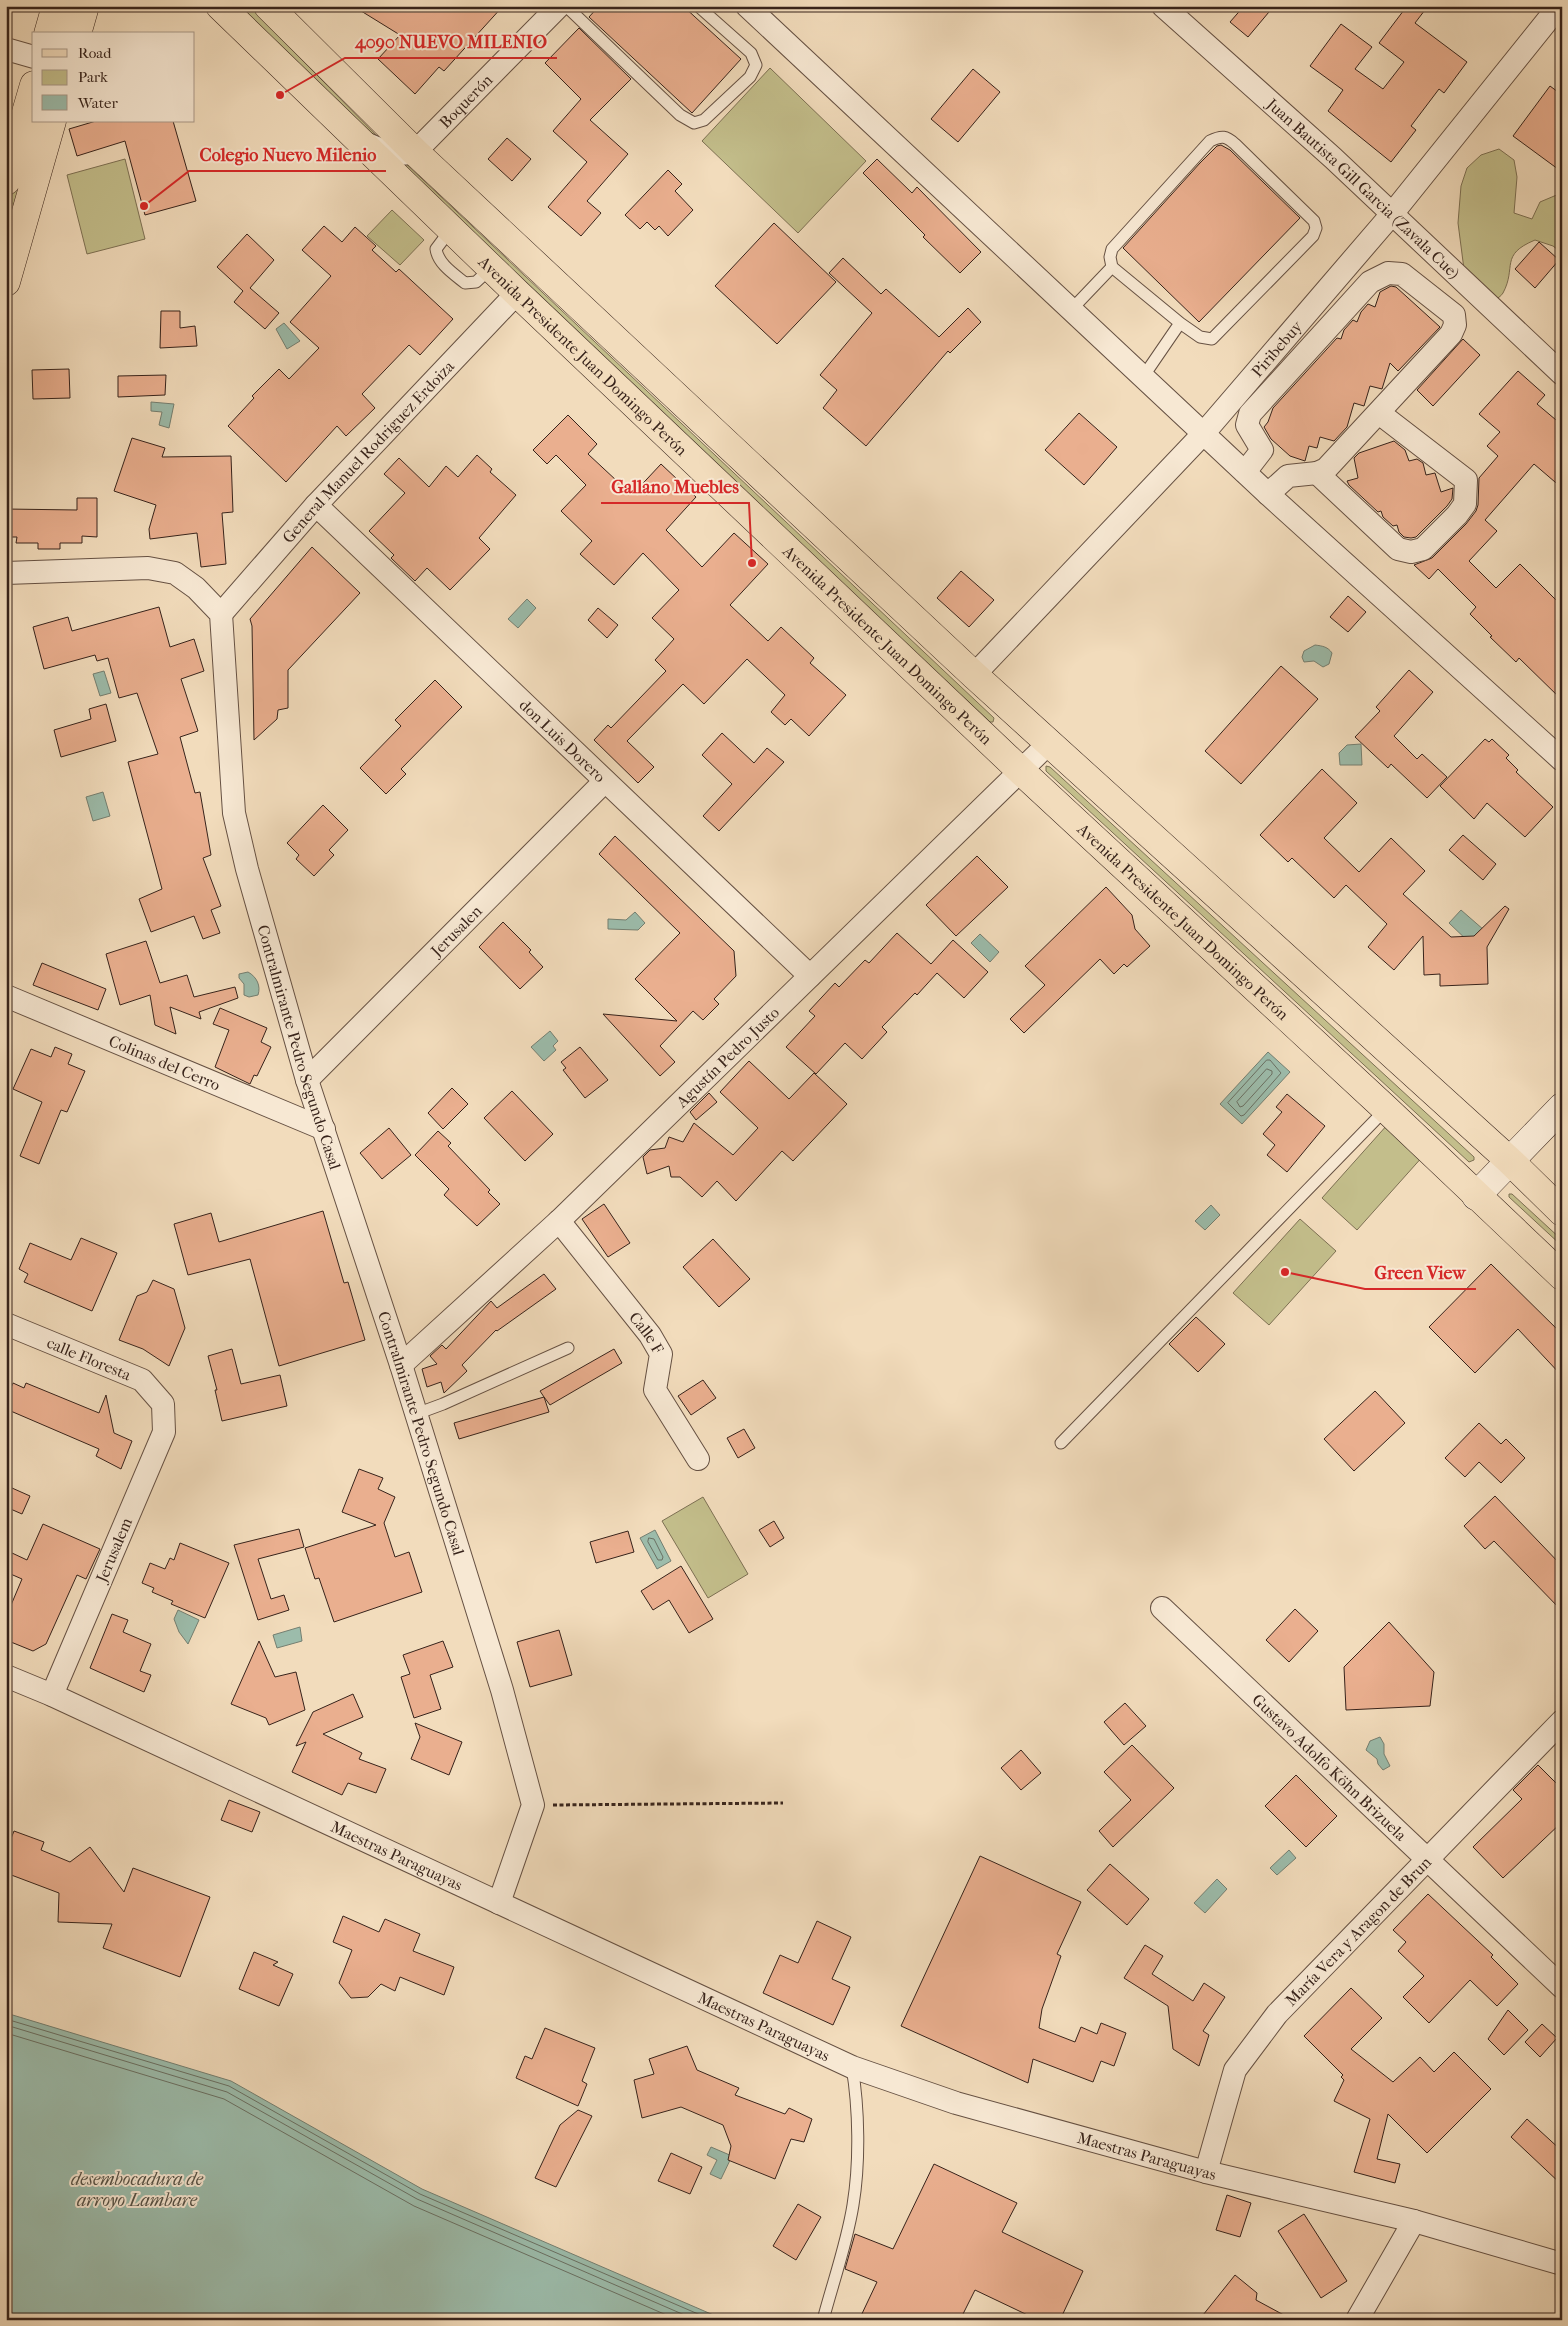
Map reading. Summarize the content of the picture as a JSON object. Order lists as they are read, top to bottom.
{
  "streets": {
    "main road": ["Avenida Presidente Juan Domingo Perón"],
    "street": [
      "Boquerón",
      "Juan Bautista Gill Garcia (Zavala Cue)",
      "Piribebuy",
      "General Manuel Rodriguez Erdoiza",
      "don Luis Dorero",
      "Jerusalen",
      "Contralmirante Pedro Segundo Casal",
      "Agustín Pedro Justo",
      "Colinas del Cerro",
      "Calle F",
      "calle Floresta",
      "Jerusalem",
      "Gustavo Adolfo Köhn Brizuela",
      "Maestras Paraguayas",
      "María Vera y Aragon de Brun"
    ]
  },
  "crossings": [
    ["Boquerón", "Avenida Presidente Juan Domingo Perón"],
    ["Juan Bautista Gill Garcia (Zavala Cue)", "Piribebuy"],
    ["Piribebuy", "Avenida Presidente Juan Domingo Perón"],
    ["Avenida Presidente Juan Domingo Perón", "General Manuel Rodriguez Erdoiza"],
    ["Avenida Presidente Juan Domingo Perón", "Agustín Pedro Justo"],
    ["General Manuel Rodriguez Erdoiza", "don Luis Dorero"],
    ["General Manuel Rodriguez Erdoiza", "Contralmirante Pedro Segundo Casal"],
    ["don Luis Dorero", "Jerusalen"],
    ["don Luis Dorero", "Agustín Pedro Justo"],
    ["Jerusalen", "Contralmirante Pedro Segundo Casal"],
    ["Contralmirante Pedro Segundo Casal", "Agustín Pedro Justo"],
    ["Contralmirante Pedro Segundo Casal", "Colinas del Cerro"],
    ["Agustín Pedro Justo", "Calle F"],
    ["calle Floresta", "Jerusalem"],
    ["Jerusalem", "Maestras Paraguayas"],
    ["Gustavo Adolfo Köhn Brizuela", "María Vera y Aragon de Brun"],
    ["Maestras Paraguayas", "María Vera y Aragon de Brun"]
  ],
  "water": ["desembocadura de arroyo Lambare"],
  "places": [
    "4090 NUEVO MILENIO",
    "Colegio Nuevo Milenio",
    "Gallano Muebles",
    "Green View"
  ],
  "legend": ["Road", "Park", "Water"]
}
